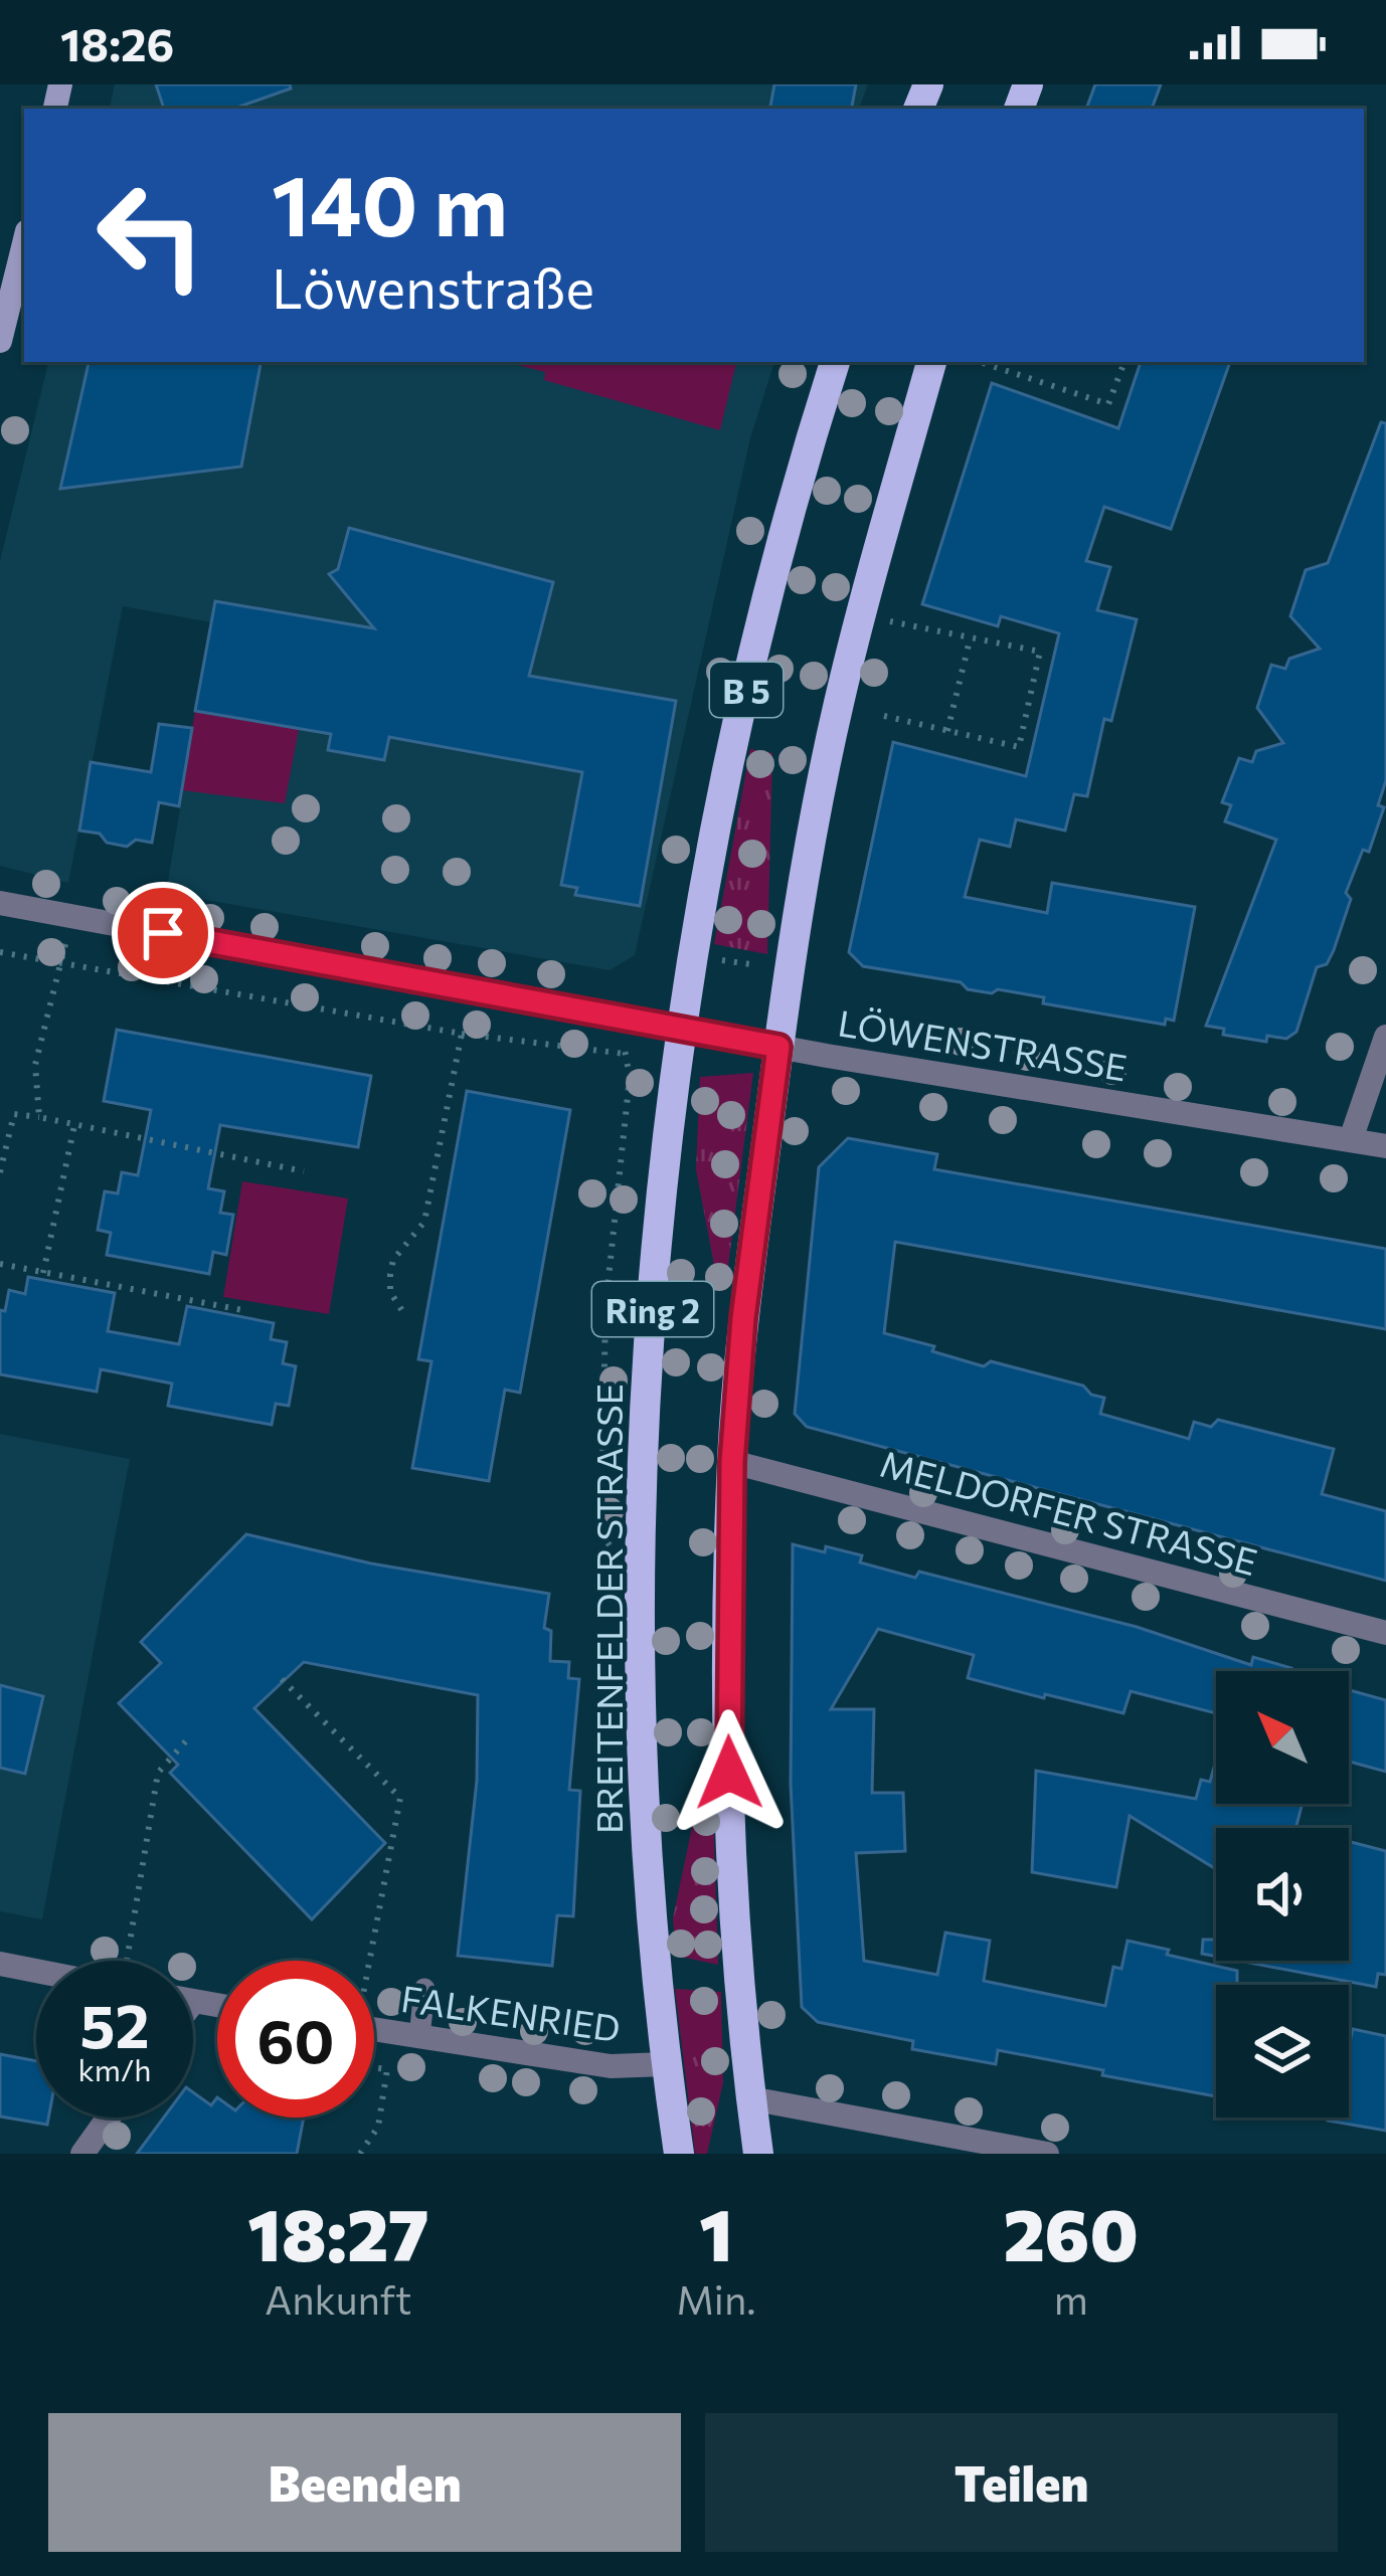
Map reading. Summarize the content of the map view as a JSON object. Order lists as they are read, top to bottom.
{
  "streets": {
    "main road": ["B 5", "Ring 2", "BREITENFELDER STRASSE"],
    "street": ["LÖWENSTRASSE", "MELDORFER STRASSE", "FALKENRIED"]
  },
  "crossings": [
    ["LÖWENSTRASSE", "Ring 2"],
    ["LÖWENSTRASSE", "BREITENFELDER STRASSE"],
    ["Ring 2", "MELDORFER STRASSE"],
    ["BREITENFELDER STRASSE", "FALKENRIED"]
  ],
  "north": "top left",
  "page": {
    "status": "18:26",
    "turn": ["140 m", "Löwenstraße"],
    "speed": "52 km/h",
    "limit": "60",
    "eta": [
      "18:27",
      "Ankunft",
      "1",
      "Min.",
      "260",
      "m"
    ],
    "buttons": ["Beenden", "Teilen"]
  }
}
